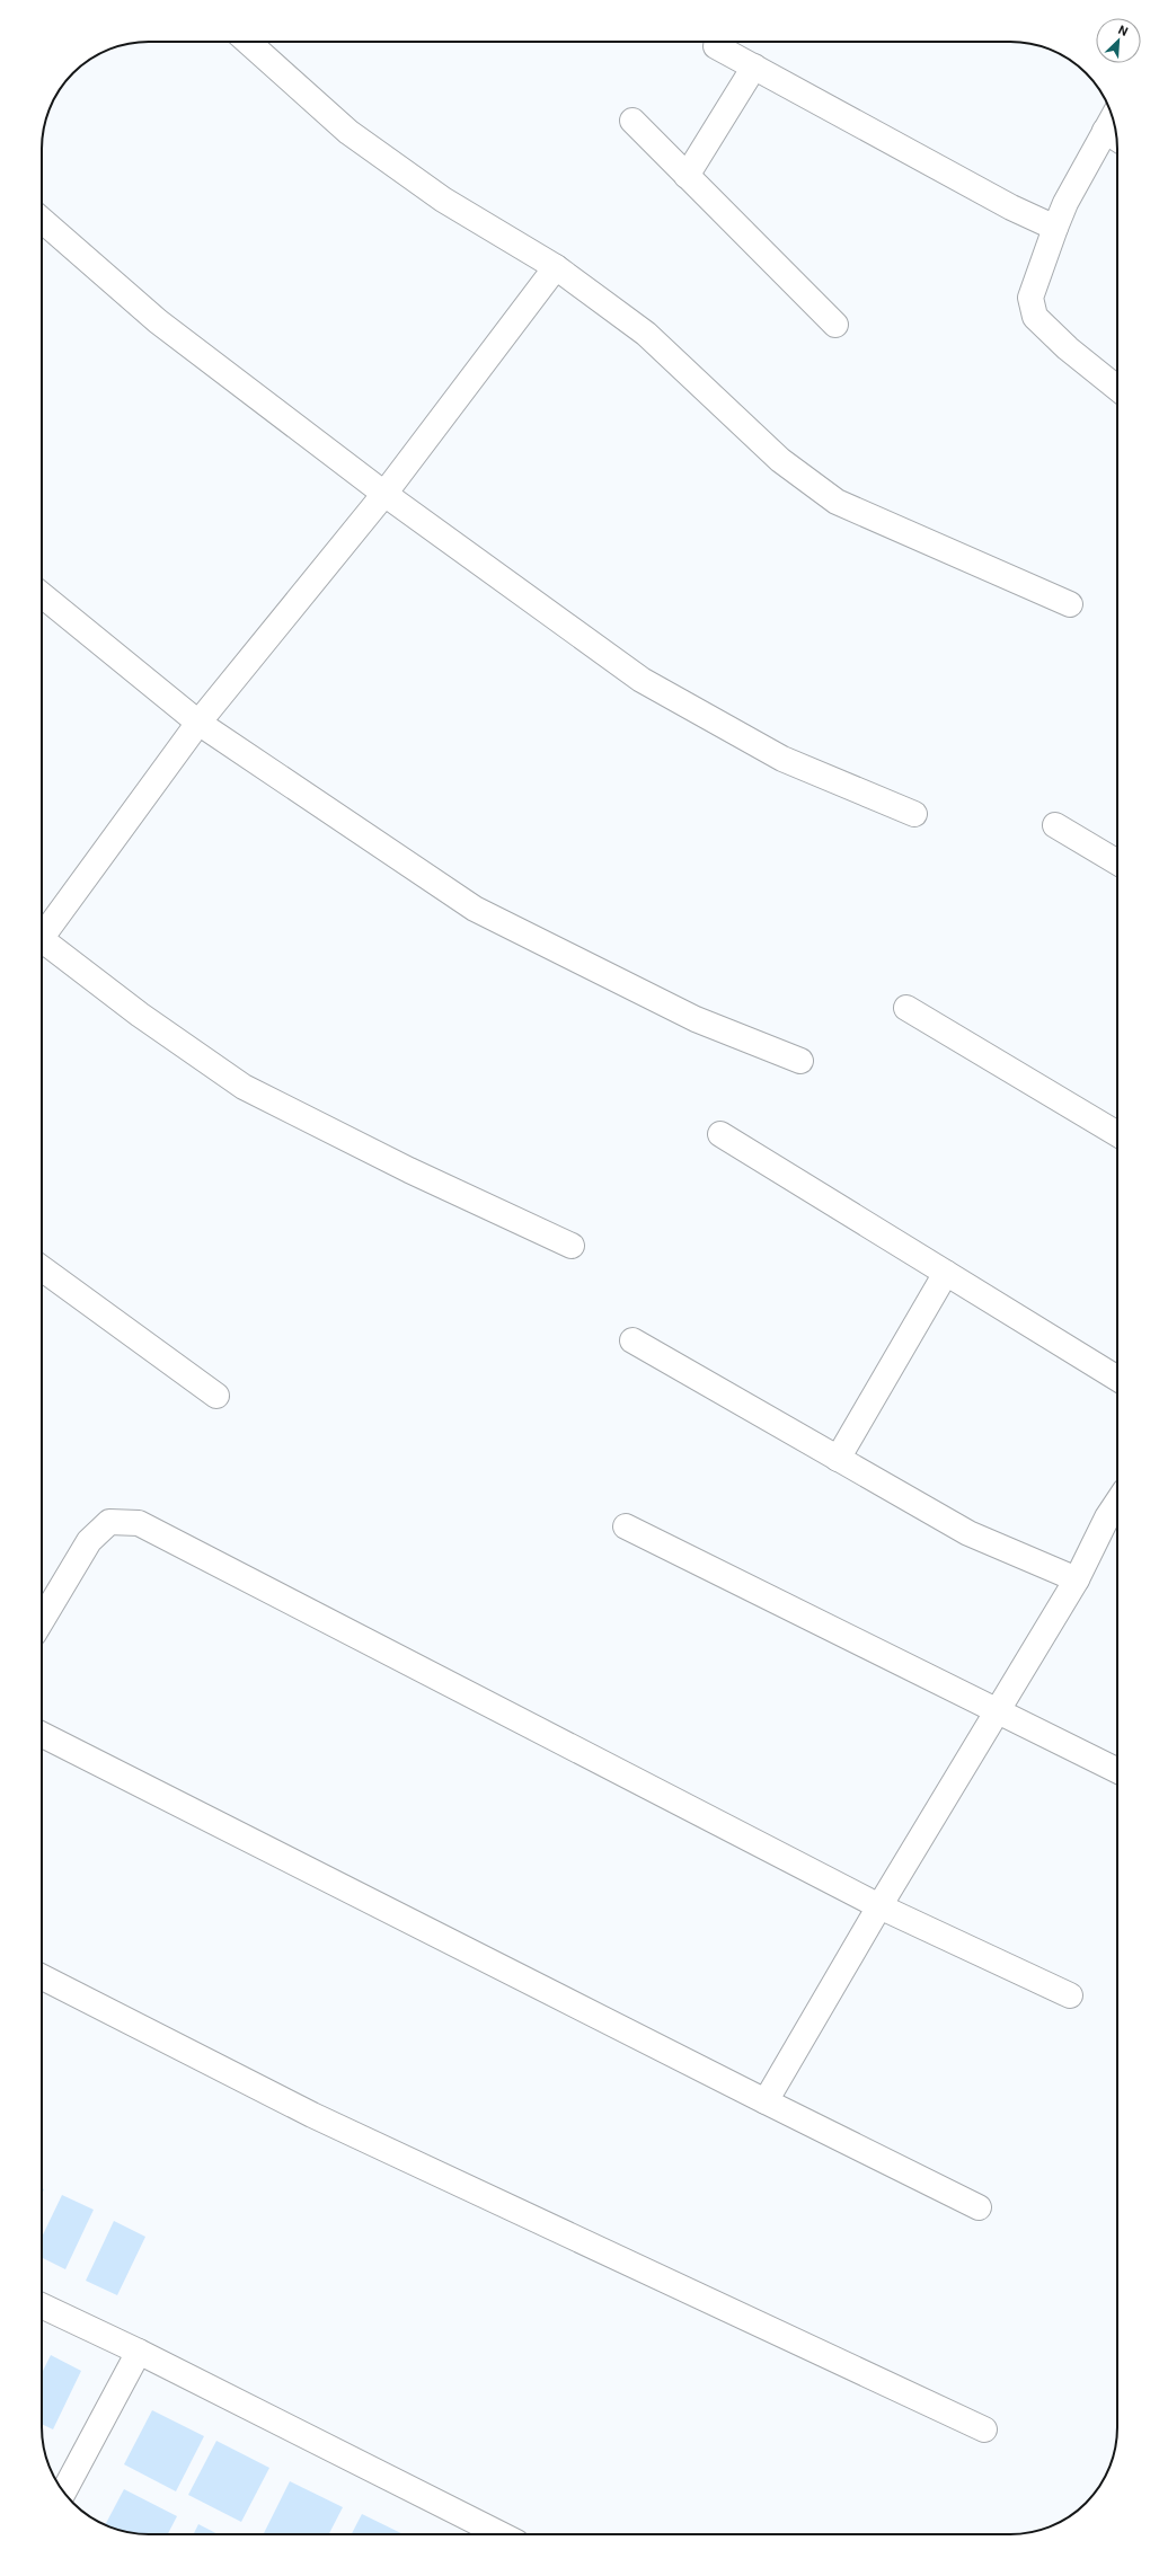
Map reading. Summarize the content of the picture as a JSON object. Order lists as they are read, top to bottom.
{
  "north": "top right"
}
